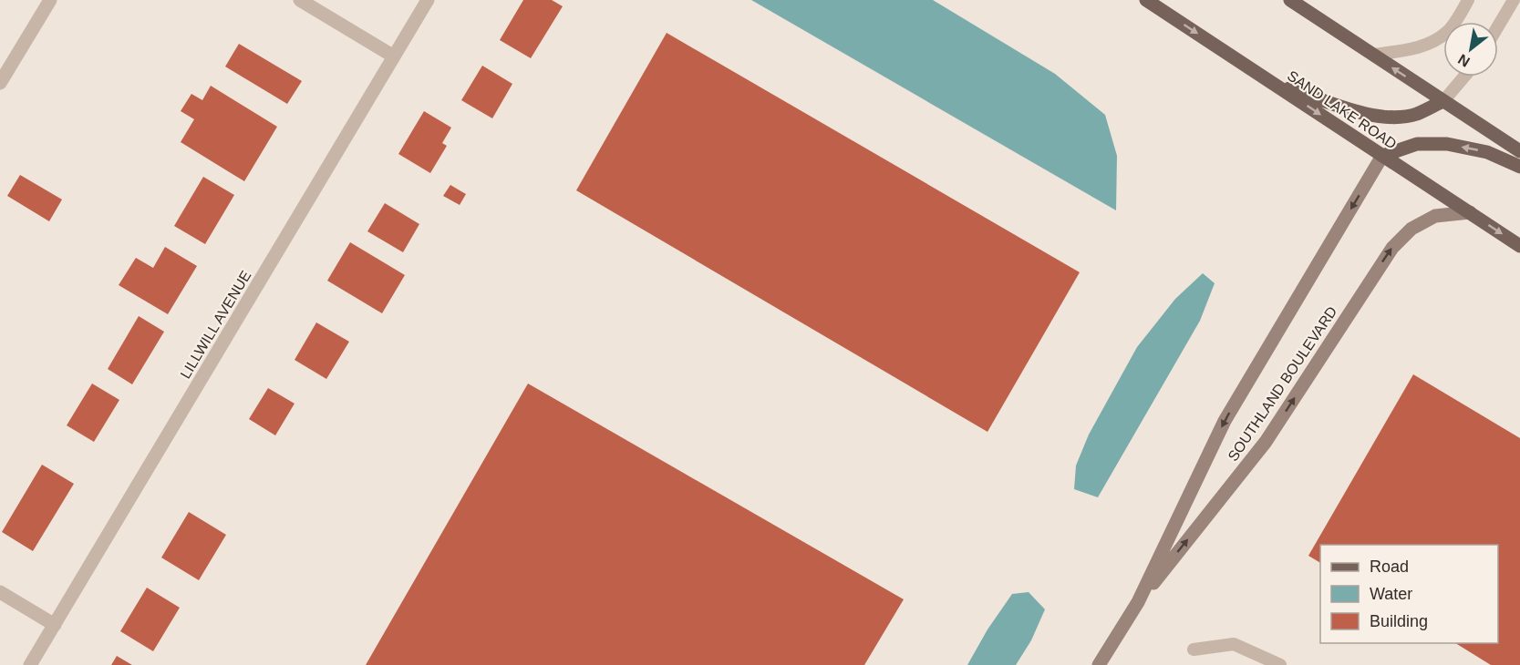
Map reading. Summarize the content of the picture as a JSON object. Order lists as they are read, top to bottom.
{
  "streets": {
    "main road": ["SAND LAKE ROAD"],
    "street": ["LILLWILL AVENUE", "SOUTHLAND BOULEVARD"]
  },
  "crossings": [
    ["SAND LAKE ROAD", "SOUTHLAND BOULEVARD"]
  ],
  "legend": ["Road", "Water", "Building"],
  "north": "bottom left"
}
